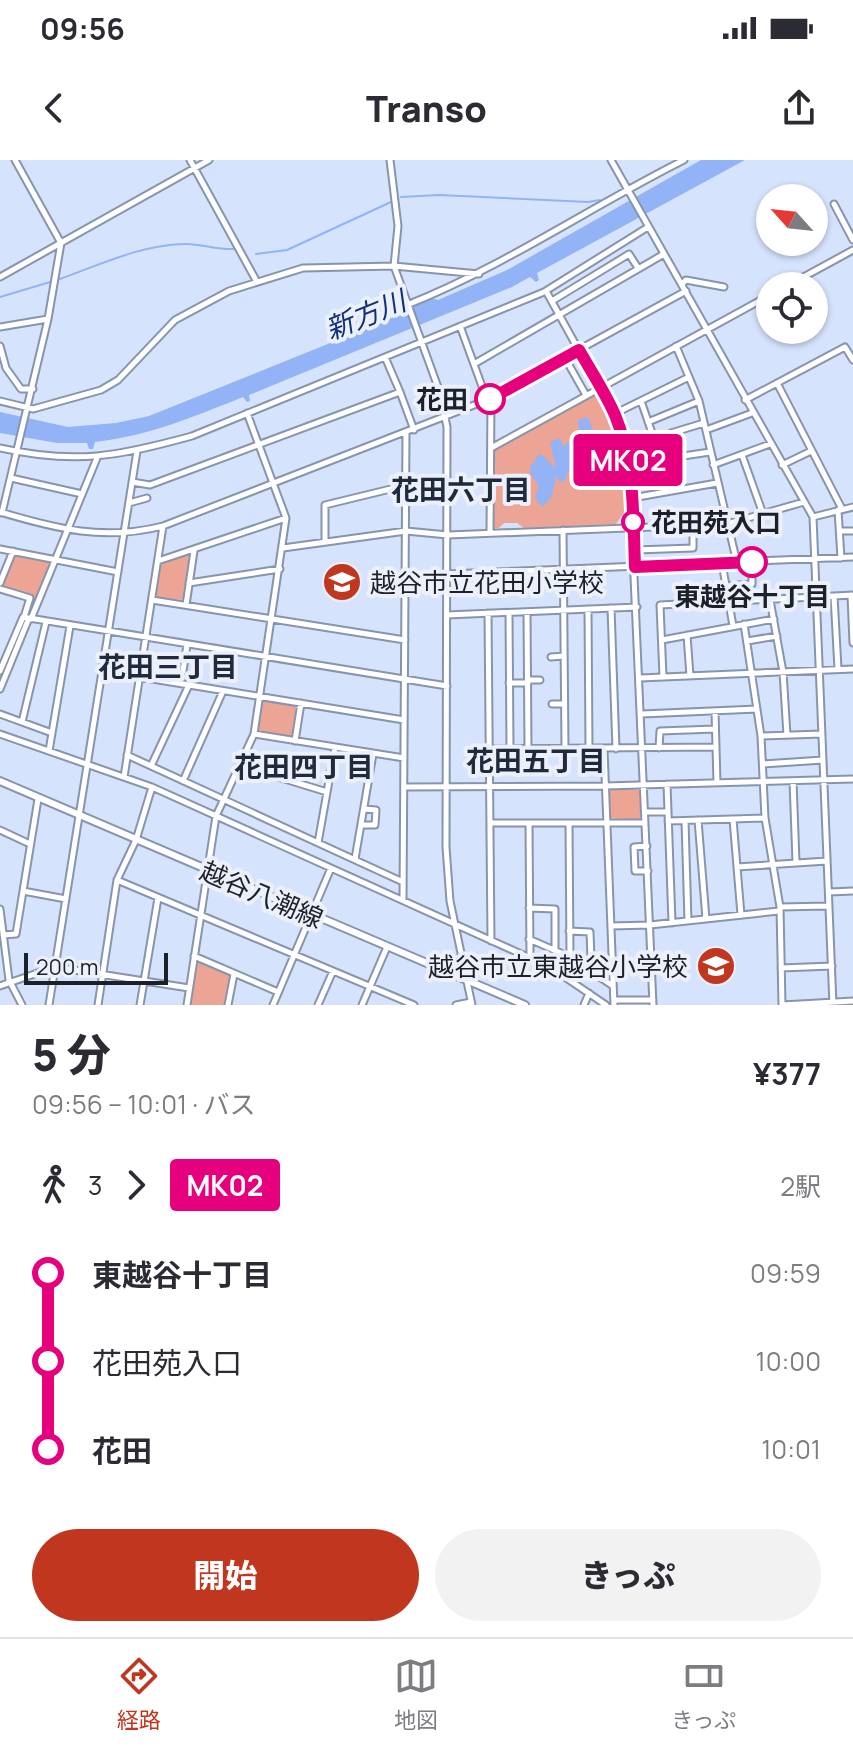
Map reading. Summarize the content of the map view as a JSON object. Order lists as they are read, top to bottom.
{
  "streets": {
    "main road": ["越谷八潮線"]
  },
  "districts": [
    "花田六丁目",
    "花田三丁目",
    "花田五丁目",
    "花田四丁目"
  ],
  "water": ["新方川"],
  "places": {
    "other": ["花田", "花田苑入口", "東越谷十丁目"],
    "school or university": ["越谷市立花田小学校", "越谷市立東越谷小学校"]
  },
  "lines": ["bus line MK02"],
  "scale_bar": "200 m",
  "north": "top left",
  "page": {
    "status": "09:56",
    "header": "Transo",
    "on_map": "MK02",
    "scale": "200 m",
    "heading": ["5 分", "09:56 – 10:01 · バス", "¥377"],
    "legs": ["3", "MK02", "2駅"],
    "list": [
      {
        "name": "東越谷十丁目",
        "value": "09:59"
      },
      {
        "name": "花田苑入口",
        "value": "10:00"
      },
      {
        "name": "花田",
        "value": "10:01"
      }
    ],
    "buttons": ["開始", "きっぷ"],
    "tabs": ["経路", "地図", "きっぷ"]
  }
}
